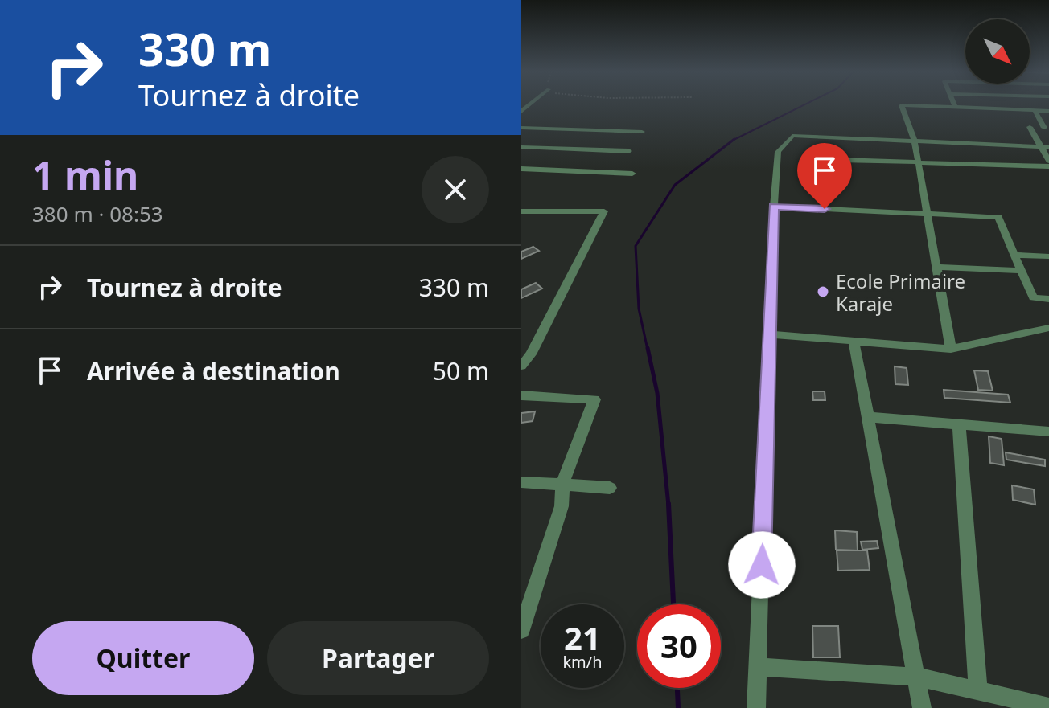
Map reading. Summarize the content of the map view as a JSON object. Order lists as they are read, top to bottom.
{
  "places": ["Ecole Primaire Karaje"],
  "north": "bottom right",
  "page": {
    "turn": ["330 m", "Tournez à droite"],
    "heading": ["1 min", "380 m · 08:53"],
    "list": [
      {
        "name": "Tournez à droite",
        "value": "330 m"
      },
      {
        "name": "Arrivée à destination",
        "value": "50 m"
      }
    ],
    "speed": "21 km/h",
    "limit": "30",
    "buttons": ["Quitter", "Partager"]
  }
}
